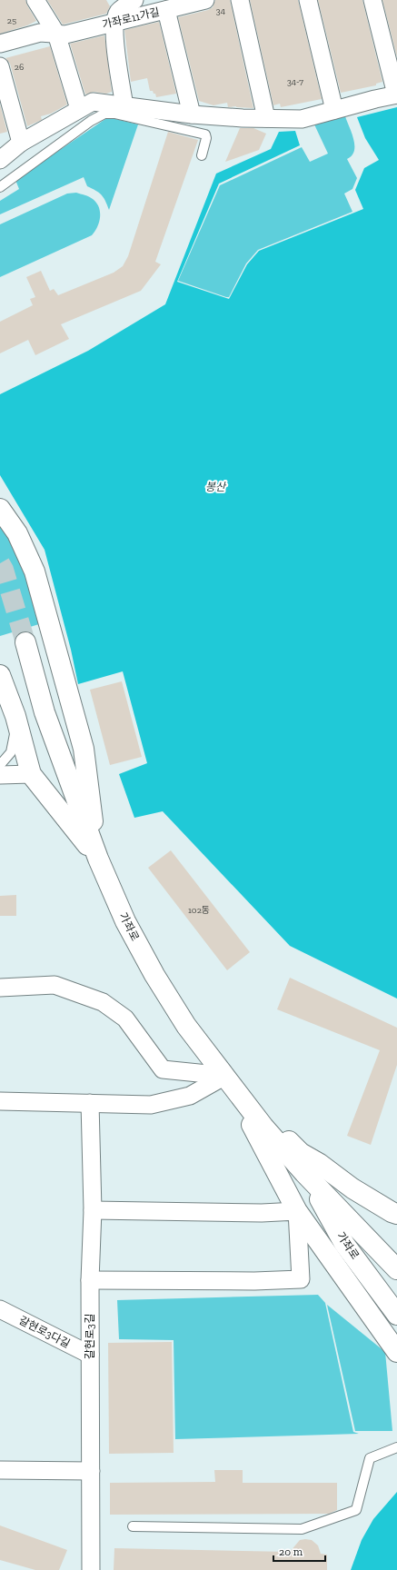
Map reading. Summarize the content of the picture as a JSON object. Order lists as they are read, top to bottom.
{
  "streets": {
    "main road": ["가좌로"],
    "street": ["가좌로11가길", "갈현로3다길", "갈현로3길"]
  },
  "crossings": [
    ["갈현로3다길", "갈현로3길"]
  ],
  "parks": ["봉산"],
  "house_numbers": [
    "34",
    "25",
    "26",
    "34-7",
    "102동"
  ],
  "scale_bar": "20 m"
}
